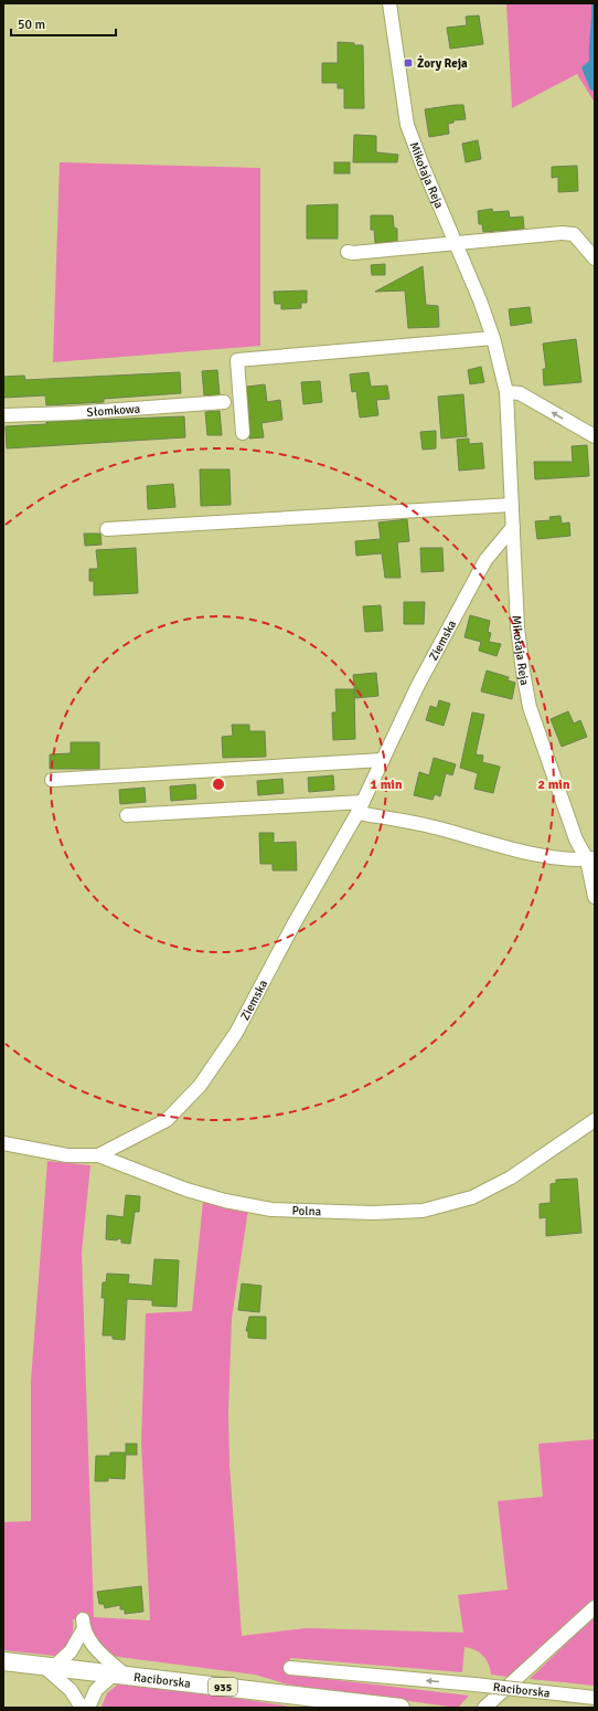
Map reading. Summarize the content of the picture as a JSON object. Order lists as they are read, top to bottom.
{
  "streets": {
    "main road": ["Raciborska", "935"],
    "street": [
      "Mikołaja Reja",
      "Słomkowa",
      "Ziemska",
      "Polna"
    ]
  },
  "crossings": [
    ["Mikołaja Reja", "Ziemska"],
    ["Ziemska", "Polna"]
  ],
  "places": {
    "transit": ["Żory Reja"]
  },
  "scale_bar": "50 m",
  "rings": ["1 min", "2 min"]
}
